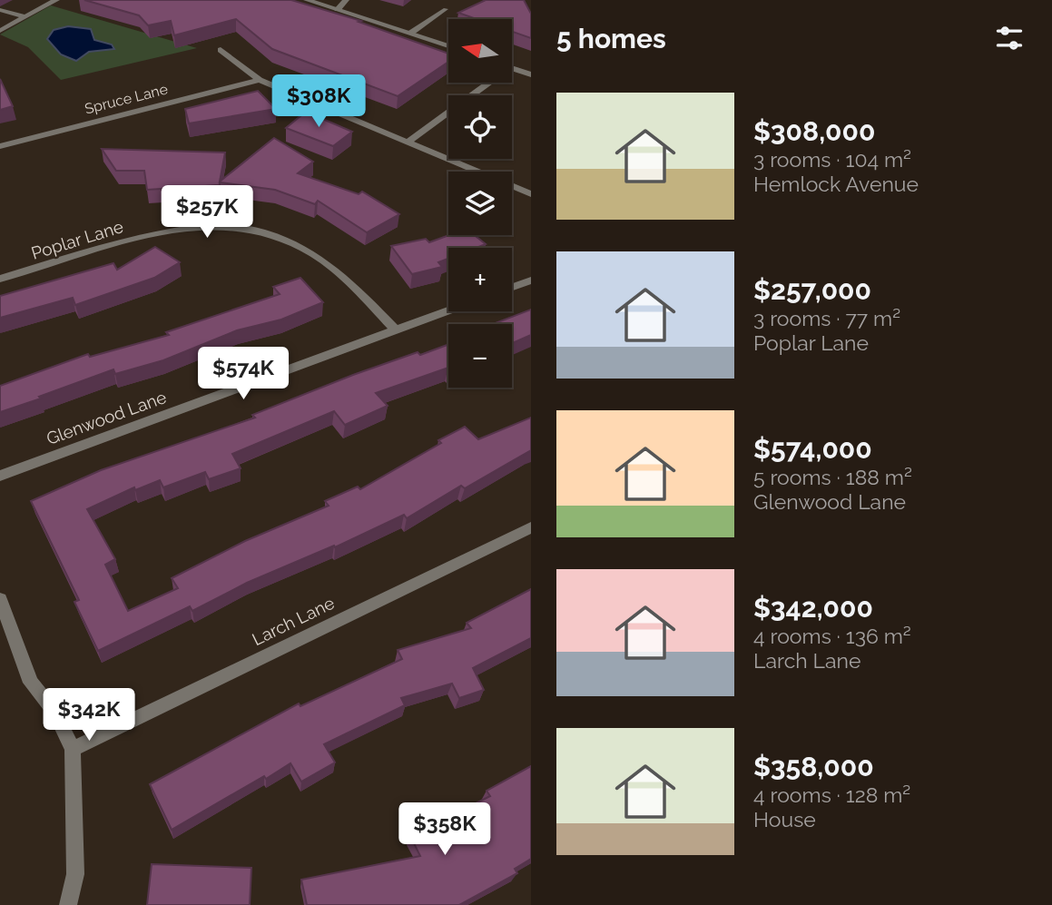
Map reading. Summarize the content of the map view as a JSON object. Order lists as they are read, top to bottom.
{
  "streets": {
    "street": [
      "Spruce Lane",
      "Poplar Lane",
      "Glenwood Lane",
      "Larch Lane"
    ]
  },
  "crossings": [
    ["Poplar Lane", "Glenwood Lane"]
  ],
  "north": "left",
  "page": {
    "heading": "5 homes",
    "map_buttons": ["+", "−"],
    "price": [
      "$308K",
      "$257K",
      "$574K",
      "$342K",
      "$358K"
    ],
    "list": [
      {
        "name": "$308,000",
        "note": "3 rooms · 104 m² · Hemlock Avenue"
      },
      {
        "name": "$257,000",
        "note": "3 rooms · 77 m² · Poplar Lane"
      },
      {
        "name": "$574,000",
        "note": "5 rooms · 188 m² · Glenwood Lane"
      },
      {
        "name": "$342,000",
        "note": "4 rooms · 136 m² · Larch Lane"
      },
      {
        "name": "$358,000",
        "note": "4 rooms · 128 m² · House"
      }
    ]
  }
}
